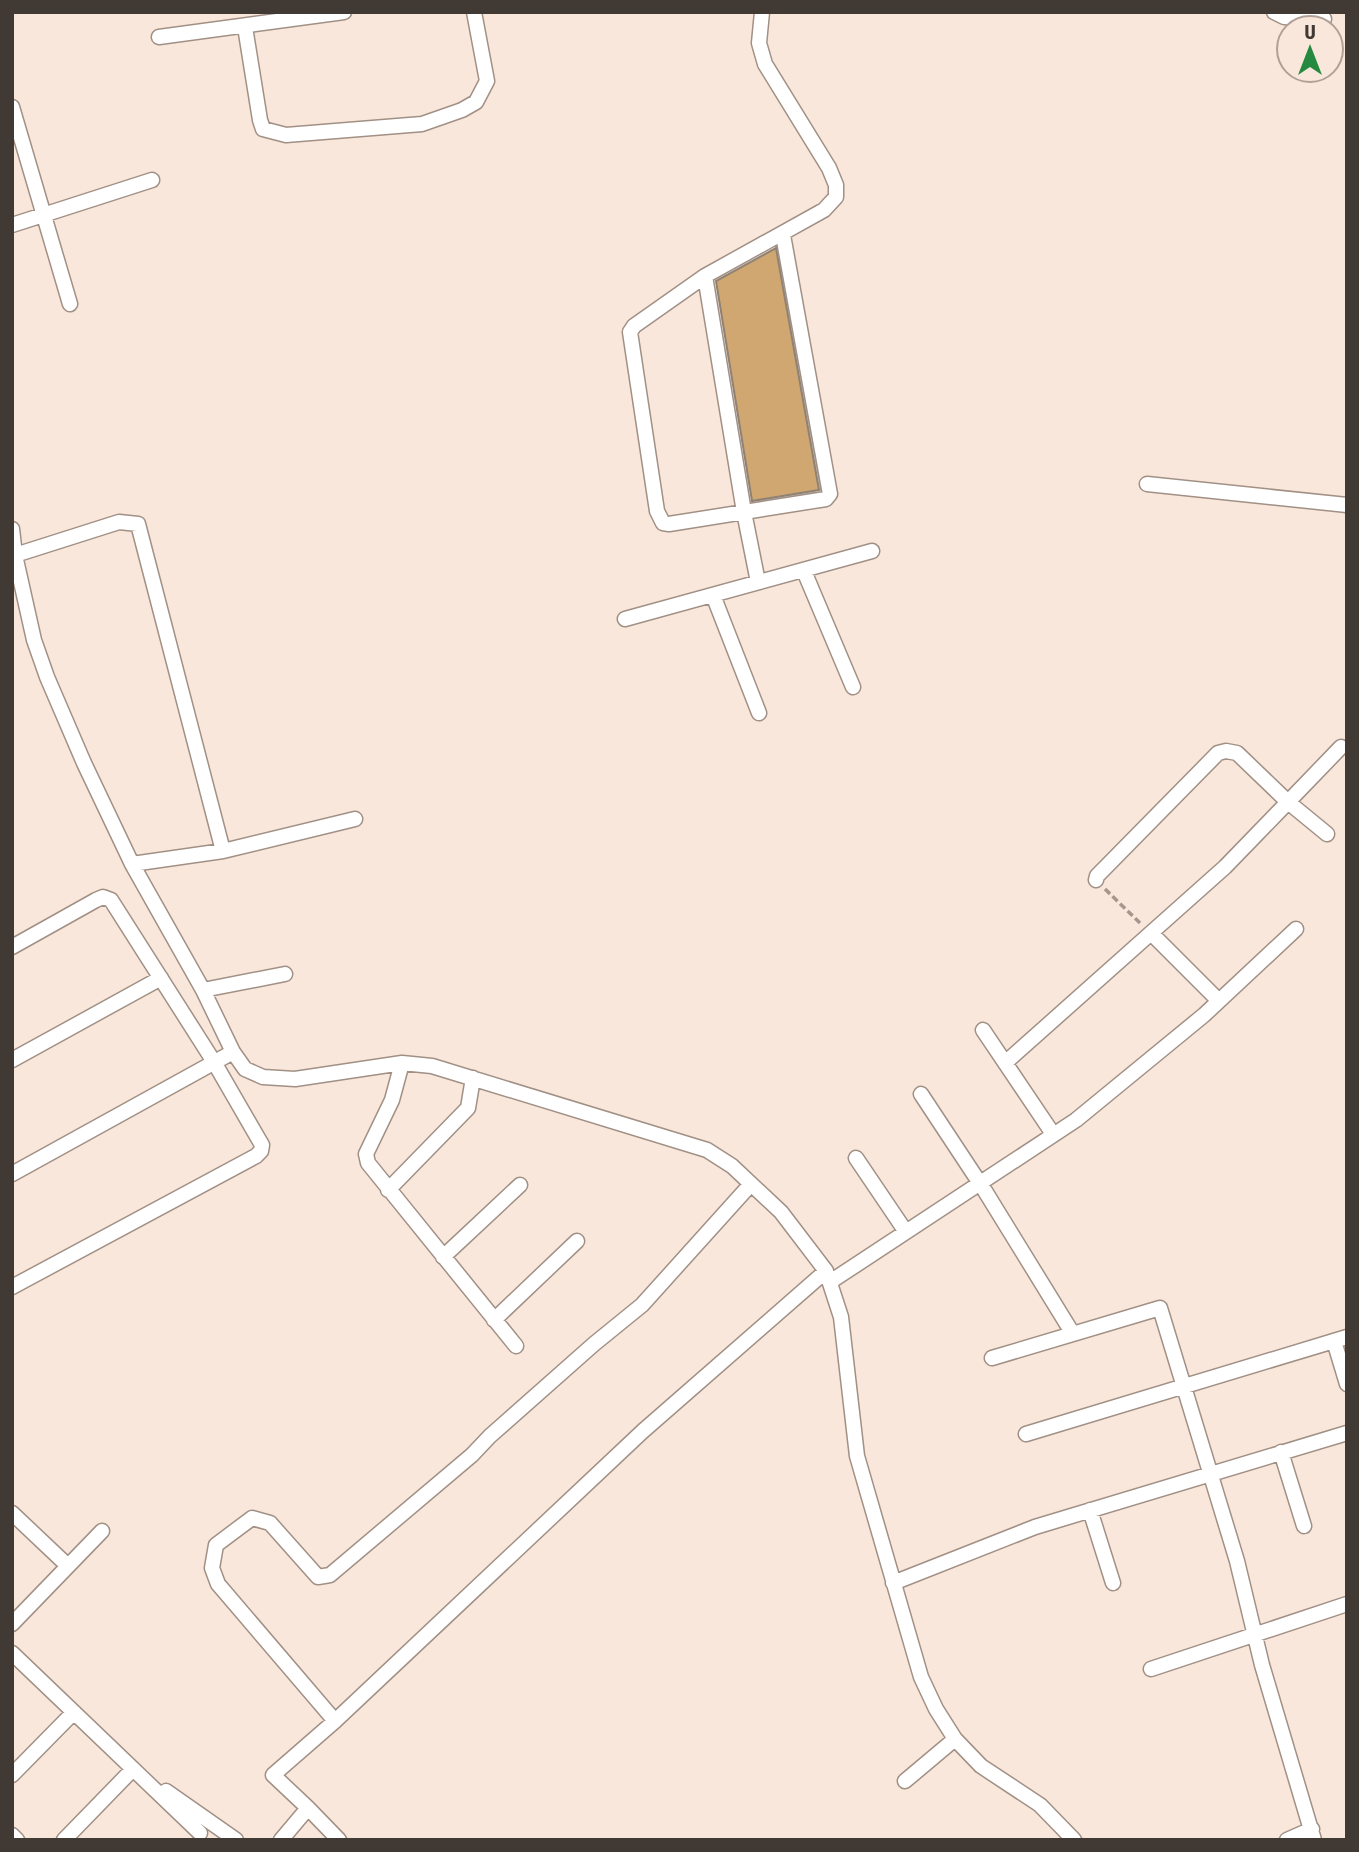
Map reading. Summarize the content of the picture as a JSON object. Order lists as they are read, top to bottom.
{
  "north": "top"
}
